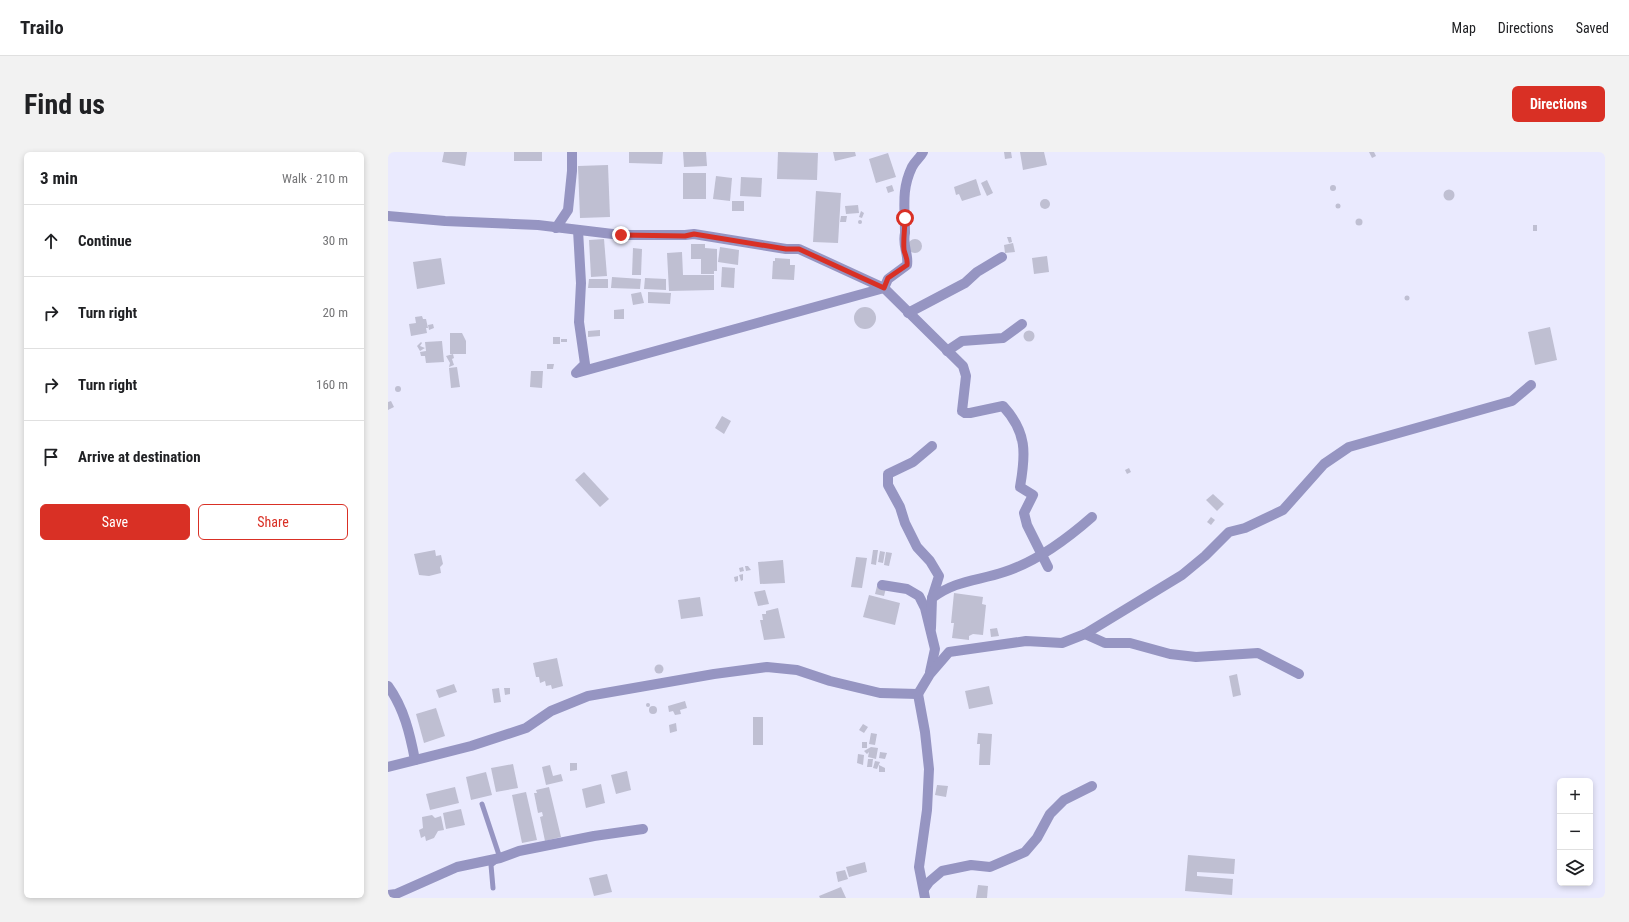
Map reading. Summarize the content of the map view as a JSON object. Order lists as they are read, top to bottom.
{
  "page": {
    "header": "Trailo",
    "nav": ["Map", "Directions", "Saved"],
    "buttons": [
      "Directions",
      ["Save", "Share"]
    ],
    "title": "Find us",
    "heading": ["3 min", "Walk · 210 m"],
    "list": [
      ["Continue", "30 m"],
      ["Turn right", "20 m"],
      ["Turn right", "160 m"],
      "Arrive at destination"
    ],
    "map_buttons": ["+", "−"]
  }
}
